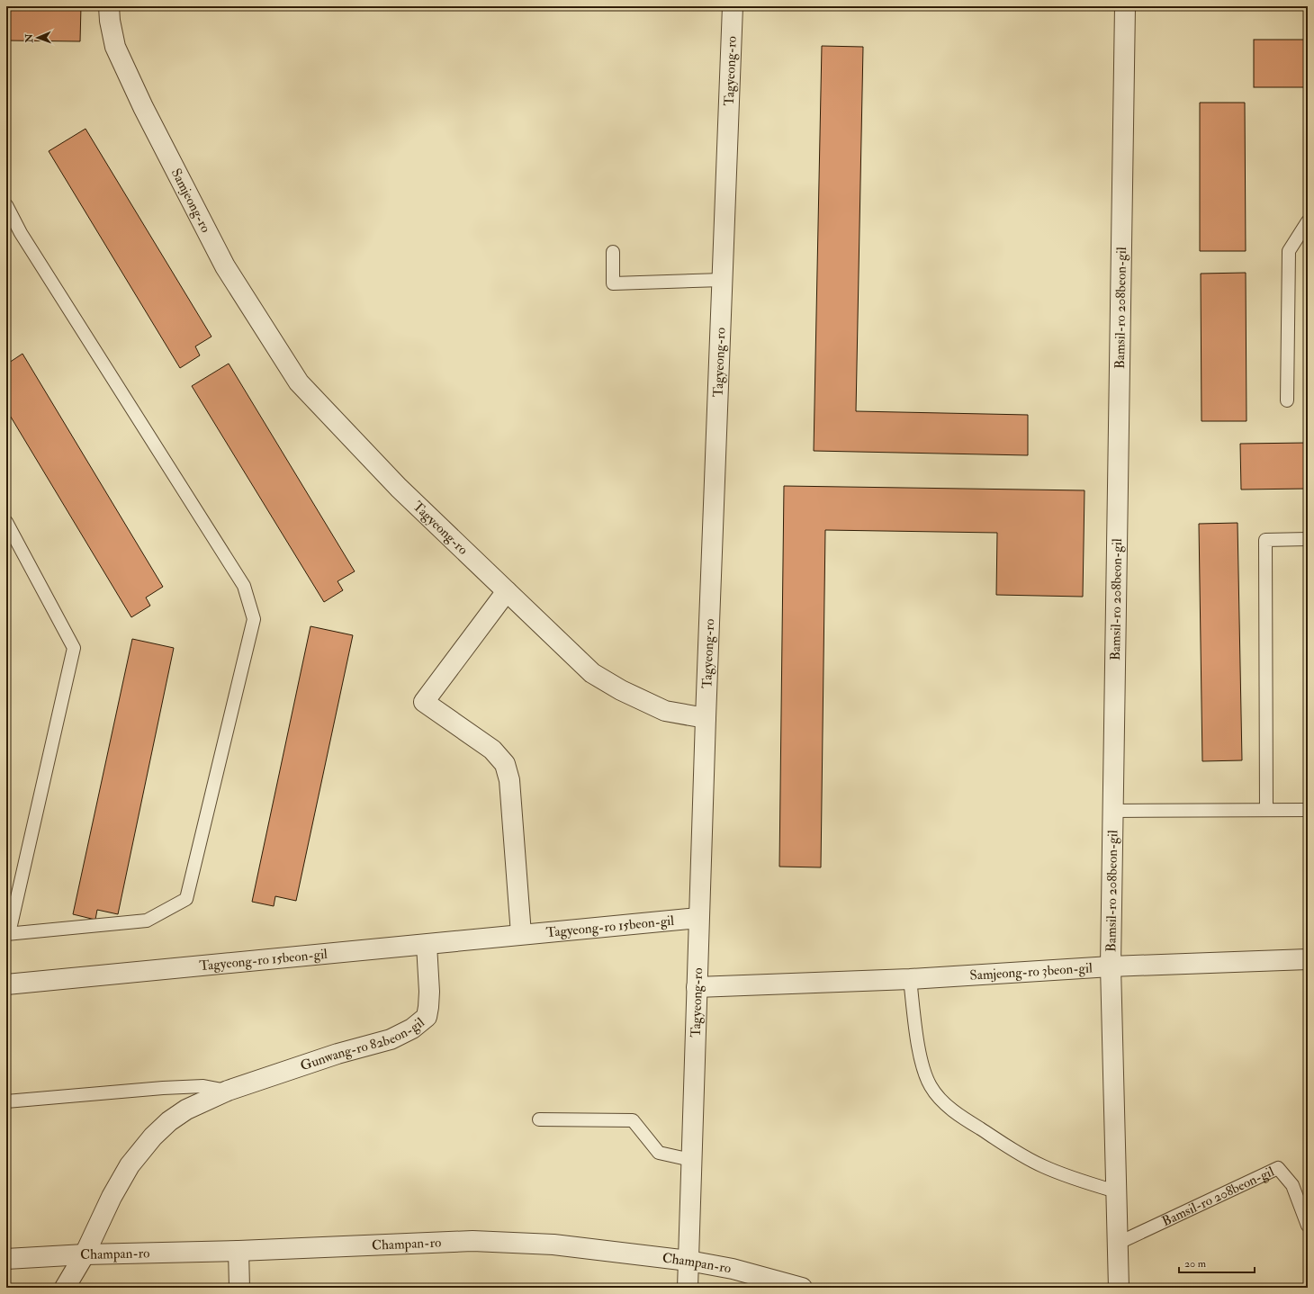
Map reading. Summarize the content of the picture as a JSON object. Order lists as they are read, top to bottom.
{
  "streets": {
    "street": [
      "Tagyeong-ro",
      "Samjeong-ro",
      "Bamsil-ro 208beon-gil",
      "Tagyeong-ro 15beon-gil",
      "Samjeong-ro 3beon-gil",
      "Gunwang-ro 82beon-gil",
      "Champan-ro"
    ]
  },
  "crossings": [
    ["Tagyeong-ro", "Samjeong-ro"],
    ["Tagyeong-ro", "Tagyeong-ro 15beon-gil"],
    ["Tagyeong-ro", "Samjeong-ro 3beon-gil"],
    ["Tagyeong-ro", "Champan-ro"],
    ["Bamsil-ro 208beon-gil", "Samjeong-ro 3beon-gil"],
    ["Tagyeong-ro 15beon-gil", "Gunwang-ro 82beon-gil"],
    ["Gunwang-ro 82beon-gil", "Champan-ro"]
  ],
  "scale_bar": "20 m",
  "north": "left"
}
